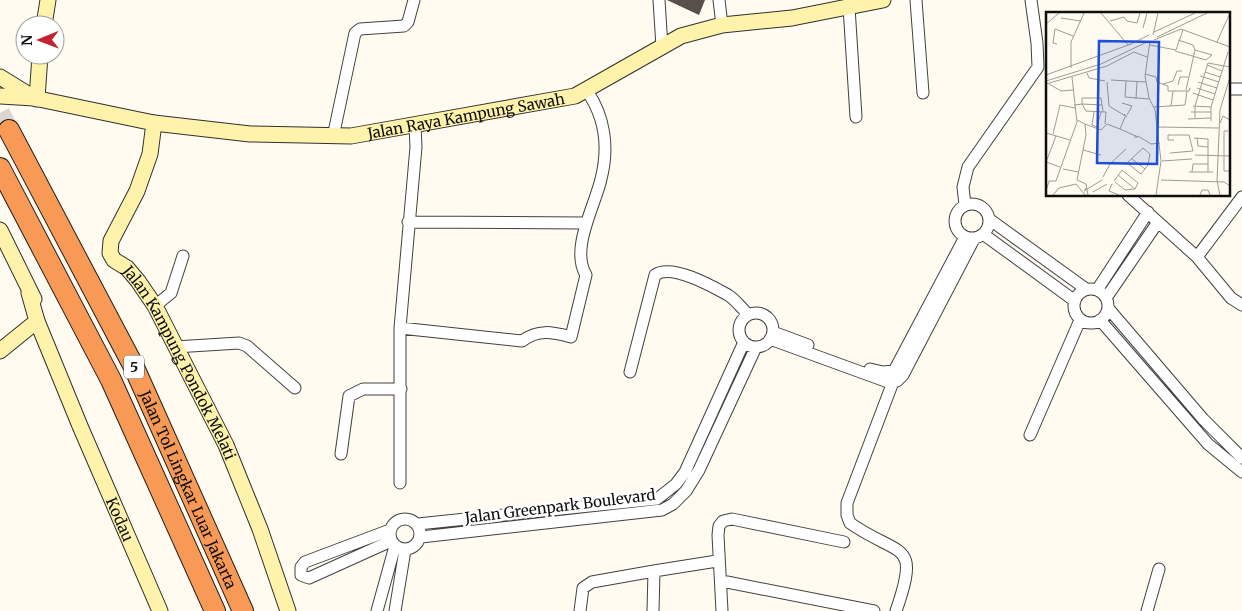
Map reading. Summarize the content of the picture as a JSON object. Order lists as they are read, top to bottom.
{
  "streets": {
    "highway": ["5", "Jalan Tol Lingkar Luar Jakarta"],
    "street": [
      "Jalan Raya Kampung Sawah",
      "Jalan Kampung Pondok Melati",
      "Jalan Greenpark Boulevard",
      "Kodau"
    ]
  },
  "crossings": [
    ["Jalan Raya Kampung Sawah", "Jalan Kampung Pondok Melati"]
  ],
  "north": "left"
}
